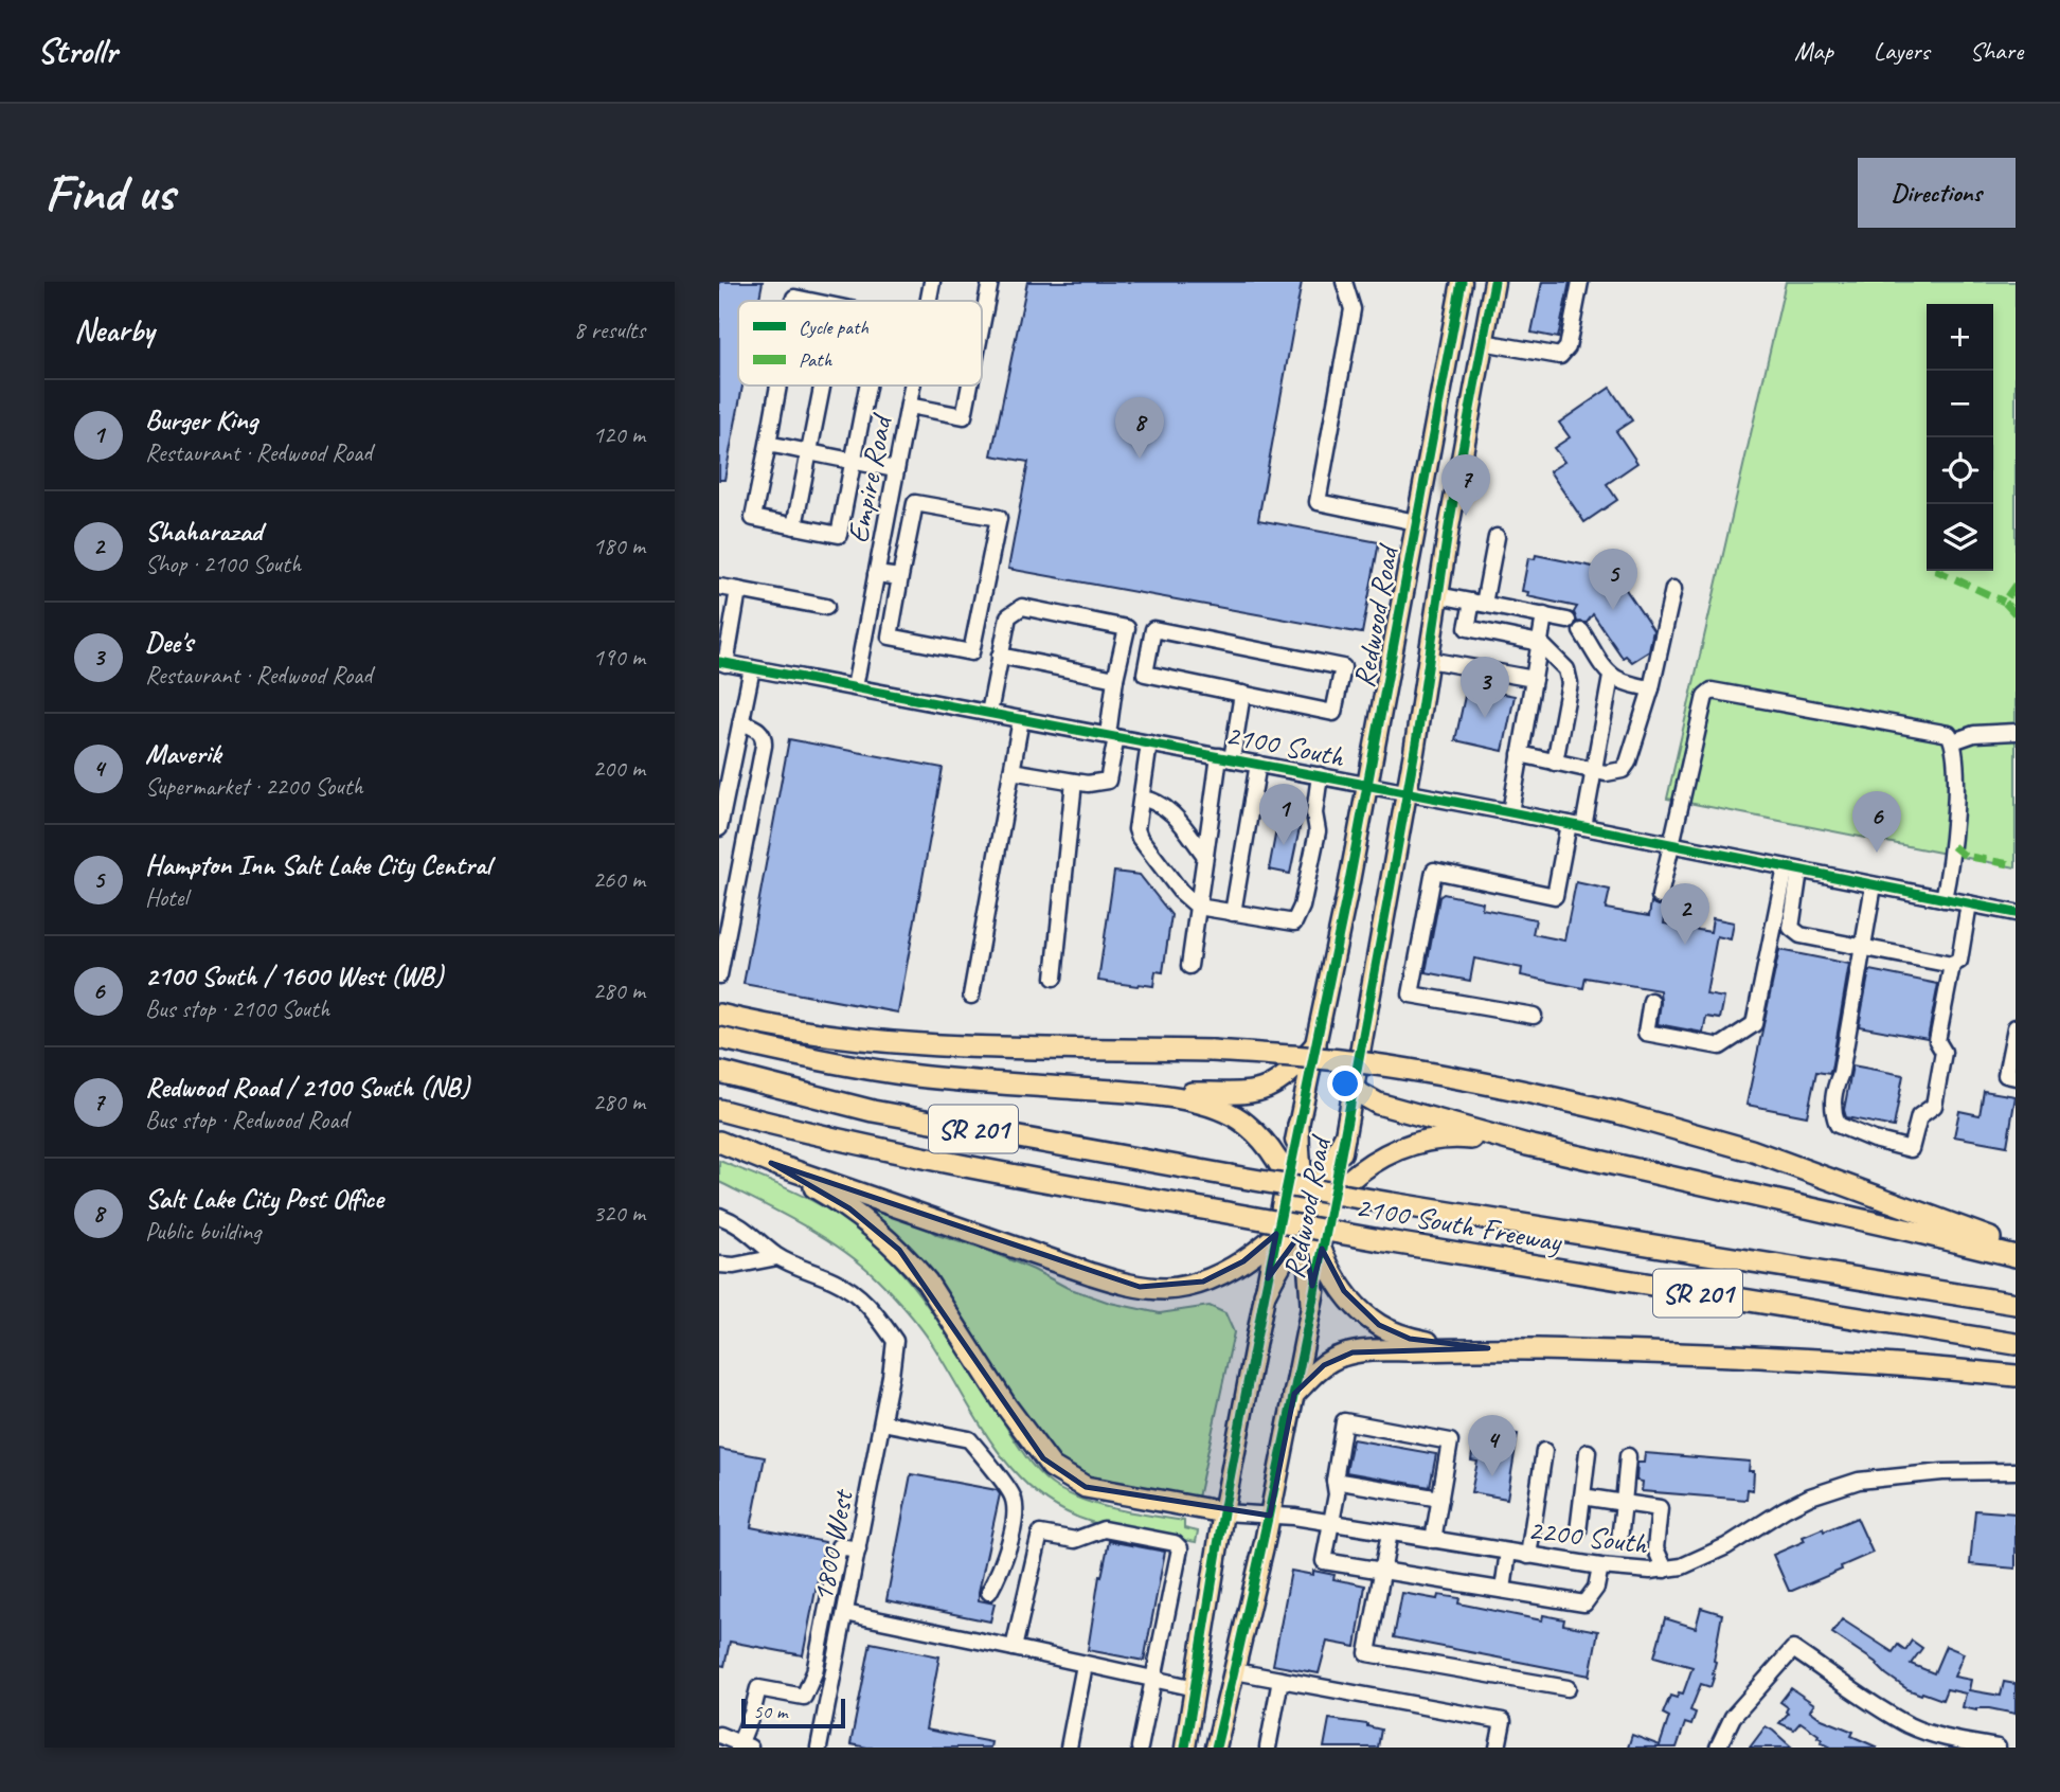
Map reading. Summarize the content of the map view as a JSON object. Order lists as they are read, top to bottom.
{
  "streets": {
    "highway": ["SR 201", "2100 South Freeway"],
    "main road": ["Redwood Road"],
    "street": [
      "Empire Road",
      "2100 South",
      "2200 South",
      "1800 West"
    ]
  },
  "crossings": [
    ["Empire Road", "2100 South"],
    ["Redwood Road", "2100 South"],
    ["Redwood Road", "2200 South"]
  ],
  "legend": ["Cycle path", "Path"],
  "scale_bar": "50 m",
  "page": {
    "header": "Strollr",
    "nav": ["Map", "Layers", "Share"],
    "buttons": "Directions",
    "title": "Find us",
    "heading": ["Nearby", "8 results"],
    "map_buttons": ["+", "−"],
    "list": [
      {
        "mark": "1",
        "name": "Burger King",
        "note": "Restaurant · Redwood Road",
        "value": "120 m"
      },
      {
        "mark": "2",
        "name": "Shaharazad",
        "note": "Shop · 2100 South",
        "value": "180 m"
      },
      {
        "mark": "3",
        "name": "Dee's",
        "note": "Restaurant · Redwood Road",
        "value": "190 m"
      },
      {
        "mark": "4",
        "name": "Maverik",
        "note": "Supermarket · 2200 South",
        "value": "200 m"
      },
      {
        "mark": "5",
        "name": "Hampton Inn Salt Lake City Central",
        "note": "Hotel",
        "value": "260 m"
      },
      {
        "mark": "6",
        "name": "2100 South / 1600 West (WB)",
        "note": "Bus stop · 2100 South",
        "value": "280 m"
      },
      {
        "mark": "7",
        "name": "Redwood Road / 2100 South (NB)",
        "note": "Bus stop · Redwood Road",
        "value": "280 m"
      },
      {
        "mark": "8",
        "name": "Salt Lake City Post Office",
        "note": "Public building",
        "value": "320 m"
      }
    ],
    "pins": [
      "8",
      "7",
      "5",
      "3",
      "1",
      "6",
      "2",
      "4"
    ],
    "scale": "50 m"
  }
}
